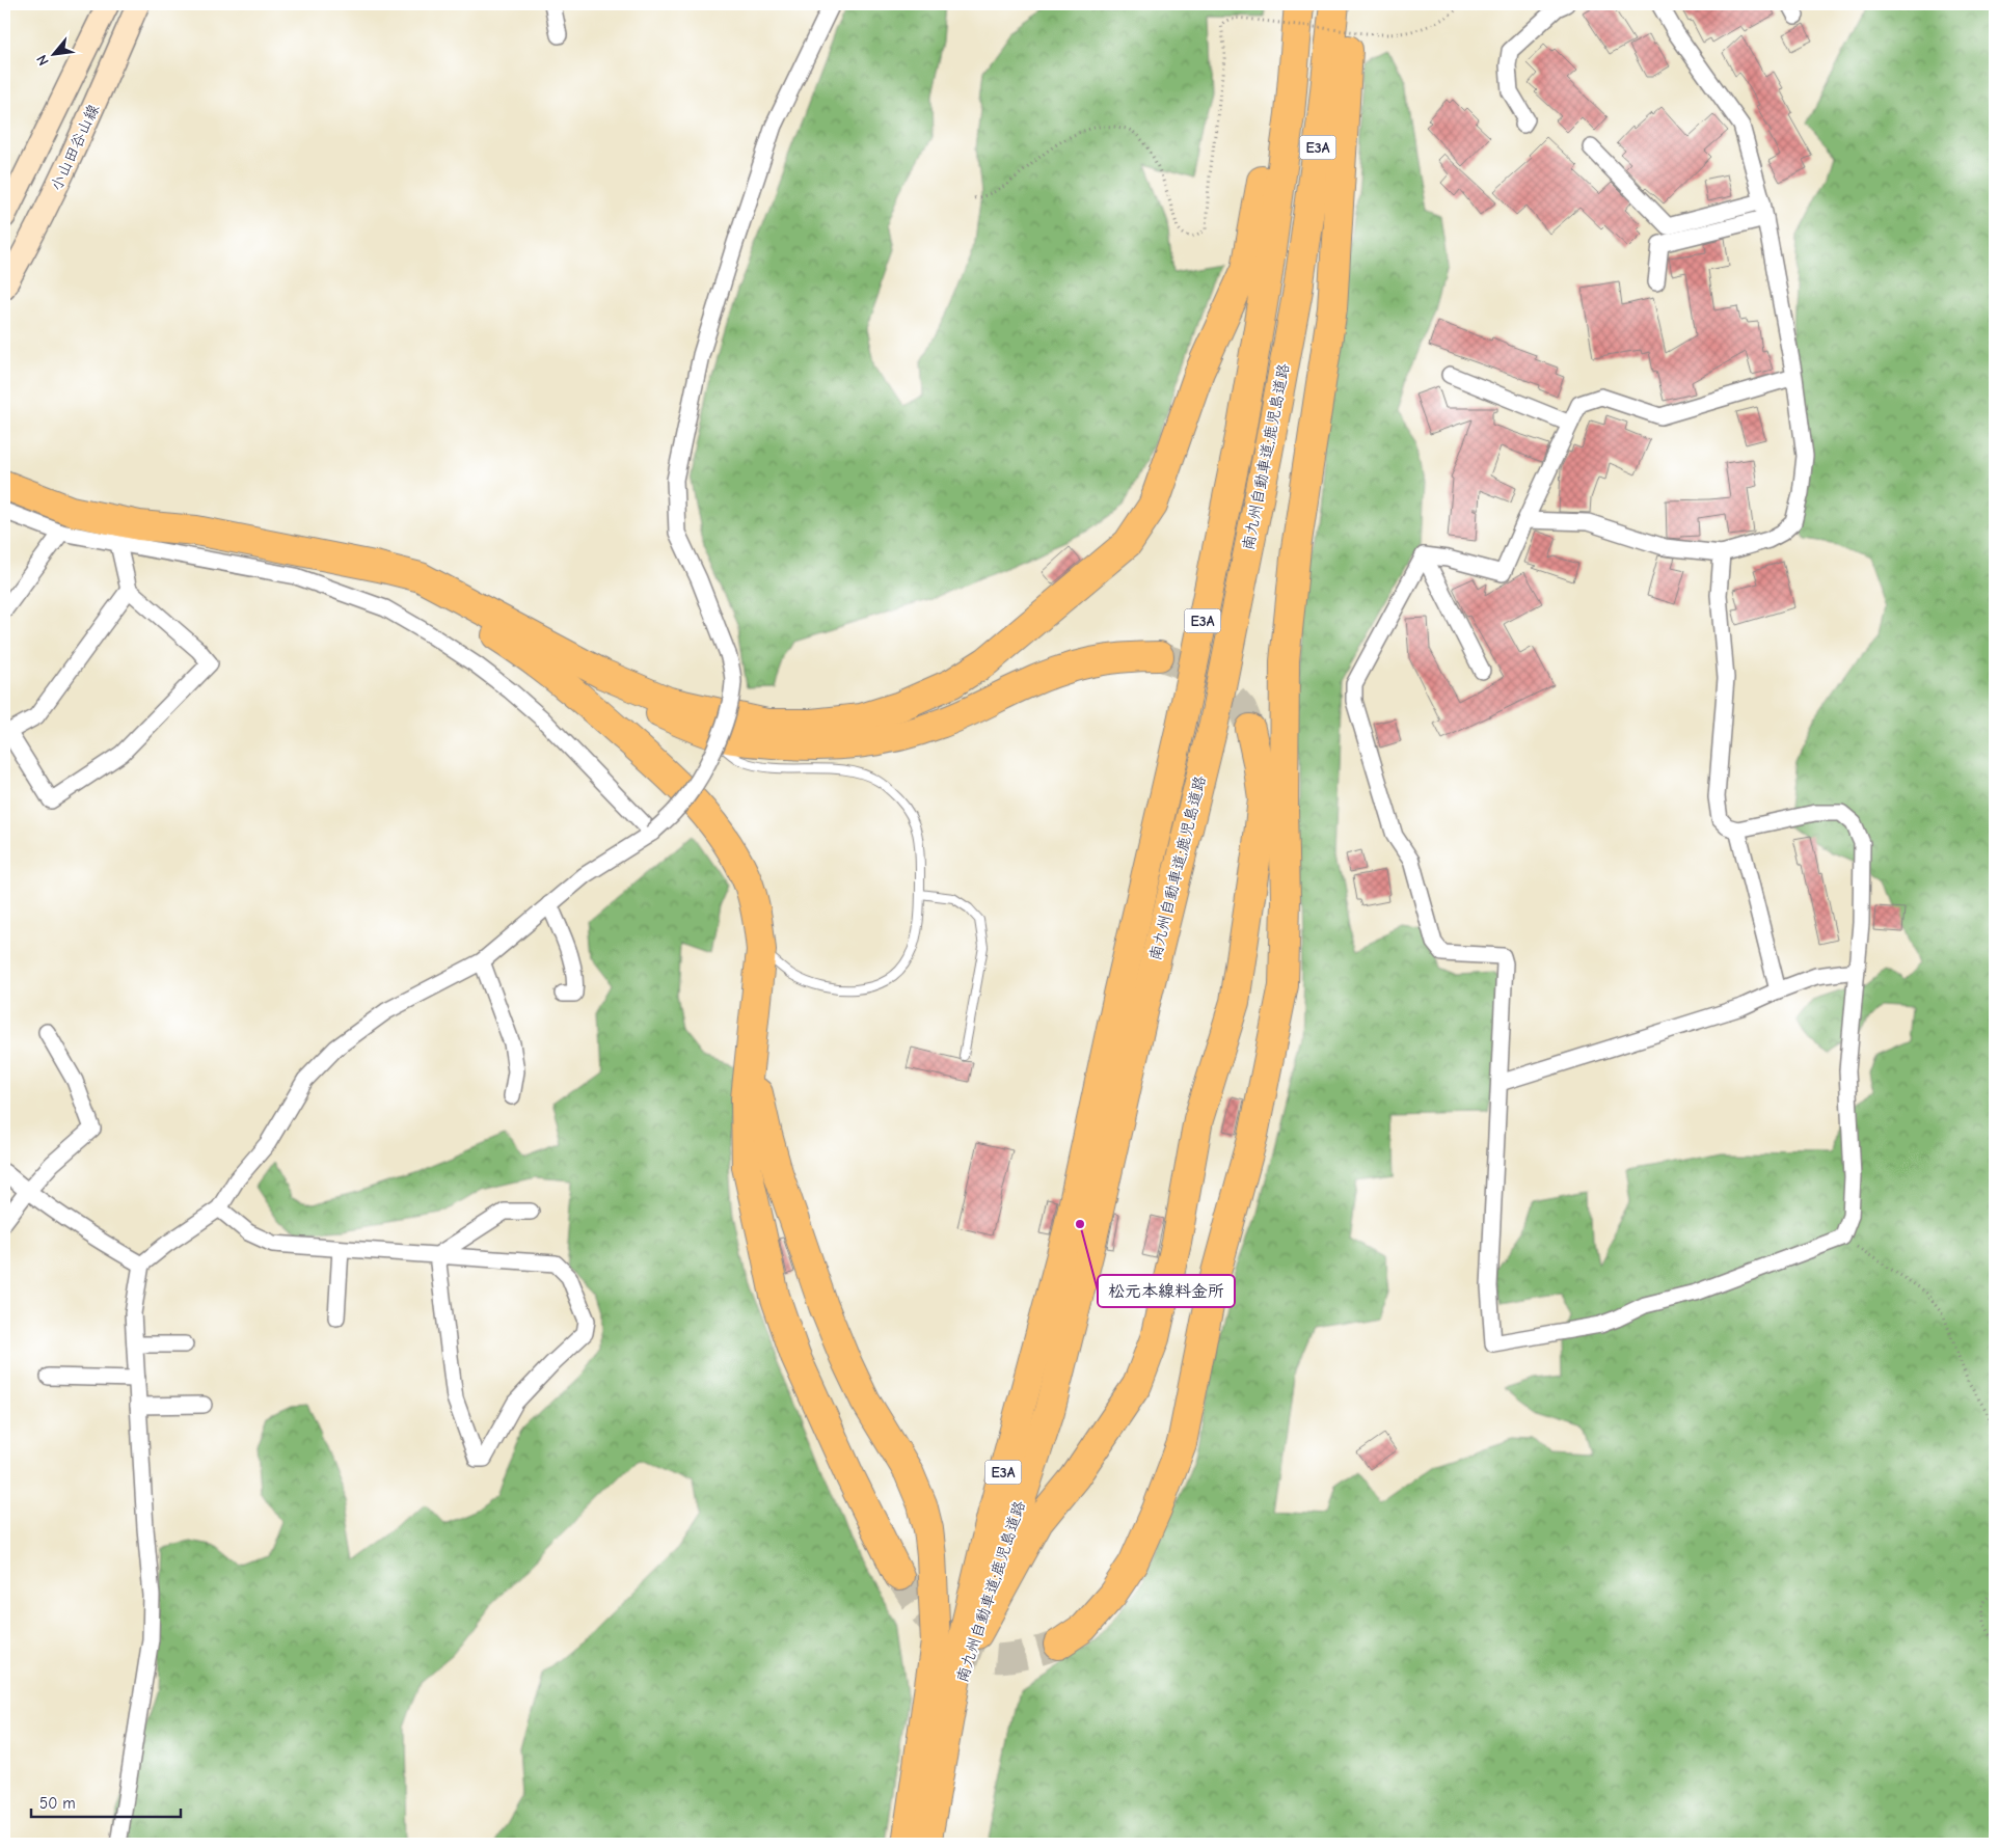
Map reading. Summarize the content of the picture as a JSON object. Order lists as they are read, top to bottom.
{
  "streets": {
    "highway": ["E3A", "南九州自動車道;鹿児島道路"],
    "main road": ["小山田谷山線"]
  },
  "places": ["松元本線料金所"],
  "scale_bar": "50 m",
  "north": "bottom left"
}
